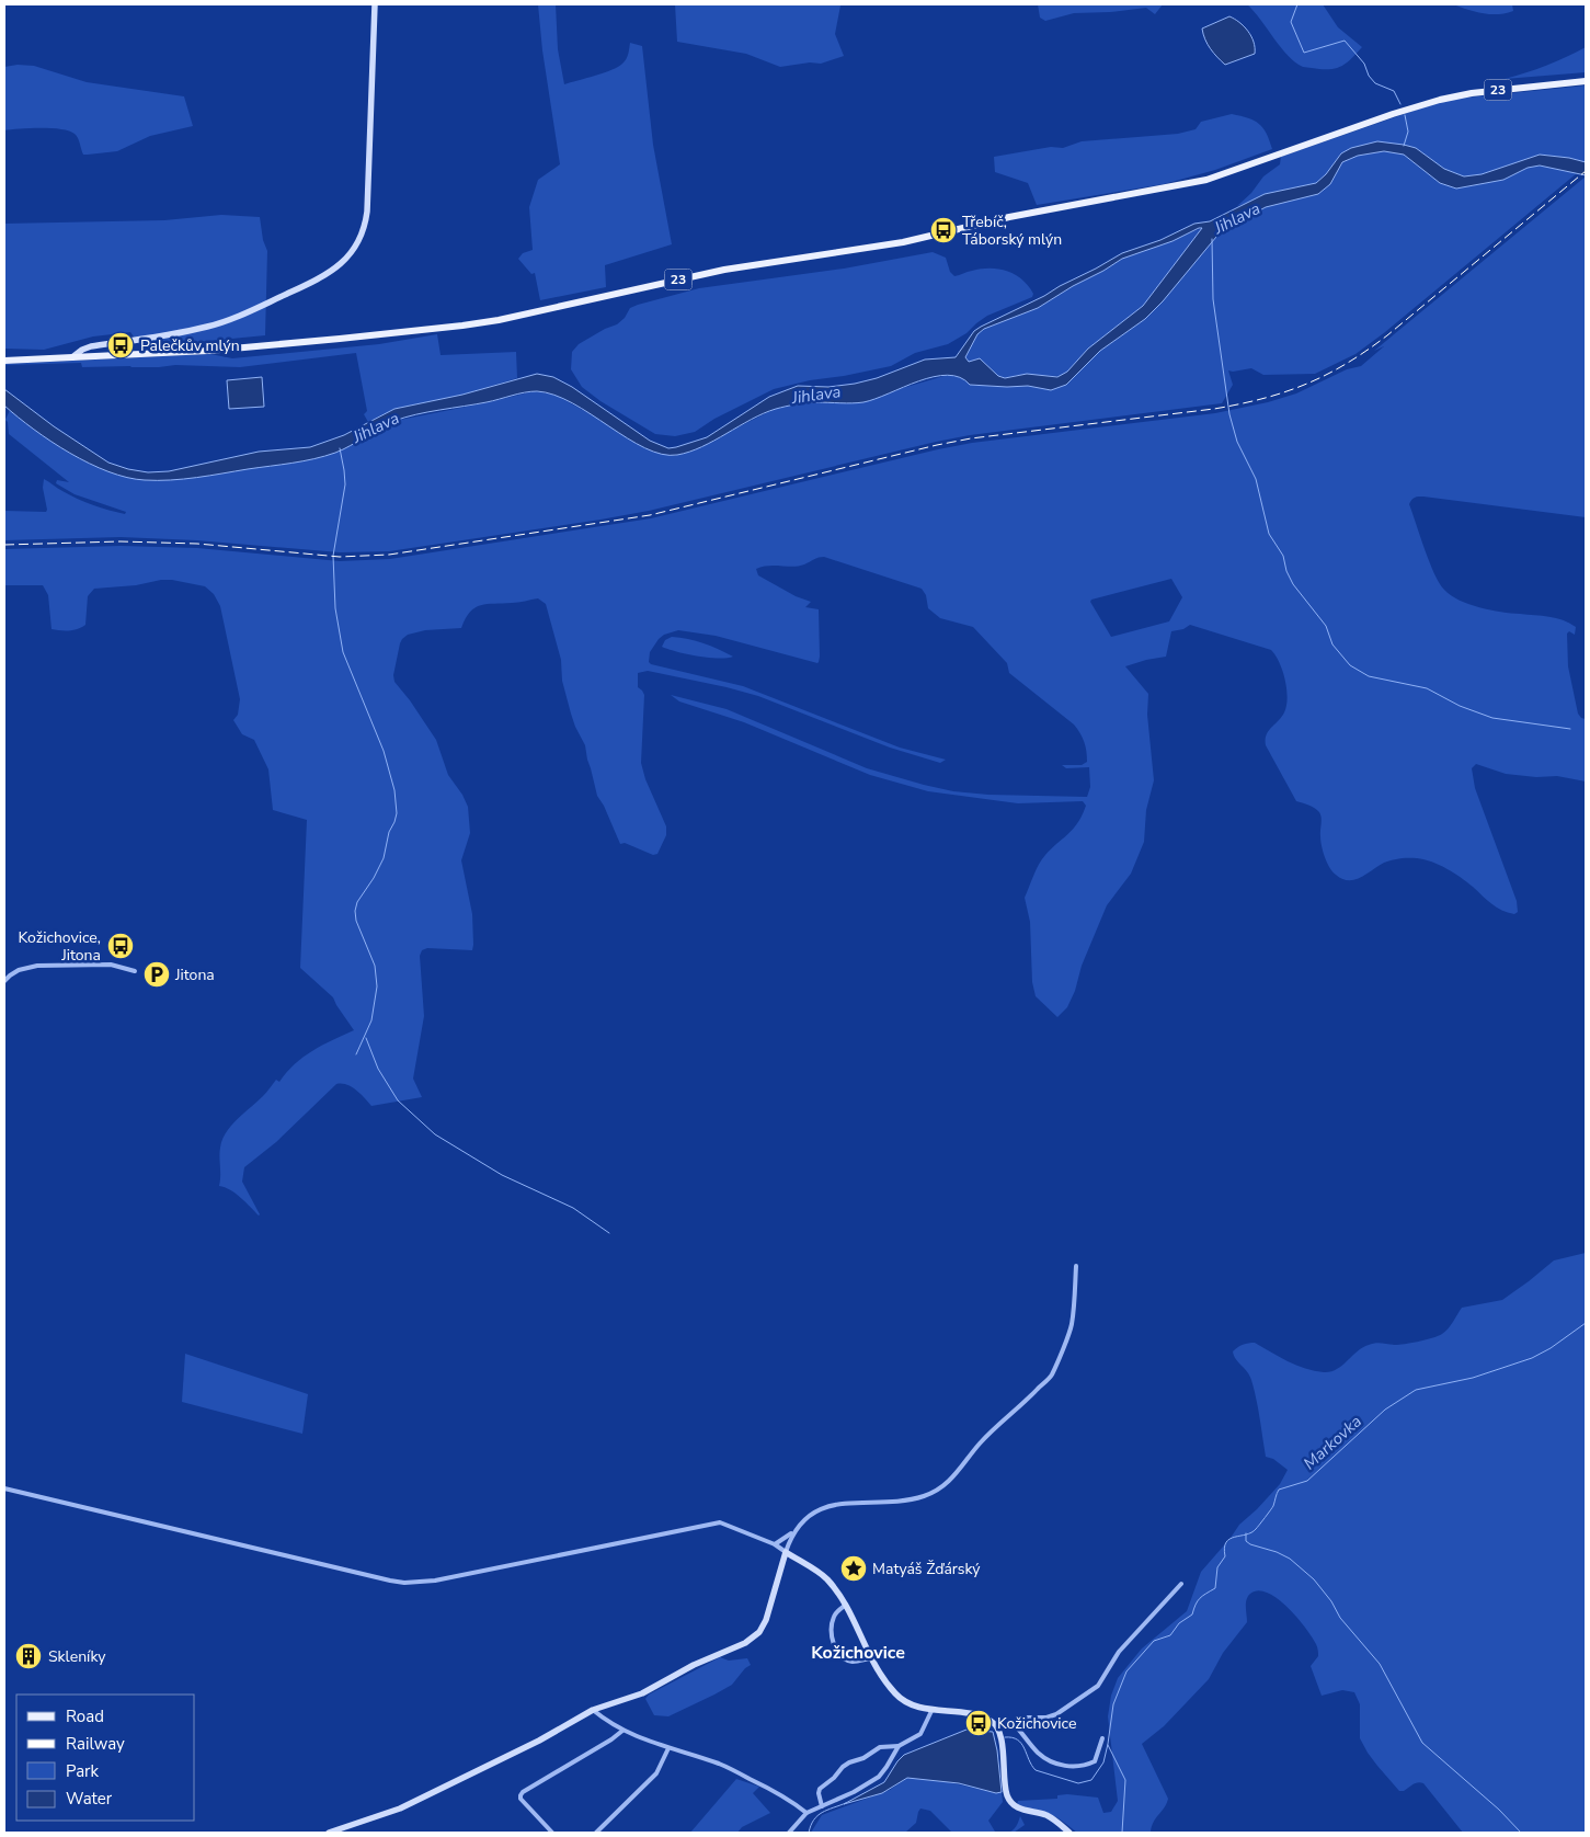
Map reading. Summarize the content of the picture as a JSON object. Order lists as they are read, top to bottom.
{
  "streets": {
    "main road": ["23"]
  },
  "districts": ["Kožichovice"],
  "water": ["Jihlava", "Markovka"],
  "places": {
    "bus stop": [
      "Třebíč, Táborský mlýn",
      "Palečkův mlýn",
      "Kožichovice, Jitona",
      "Kožichovice"
    ],
    "parking": ["Jitona"],
    "place": ["Matyáš Žďárský"],
    "building": ["Skleníky"]
  },
  "legend": [
    "Road",
    "Railway",
    "Park",
    "Water"
  ]
}
